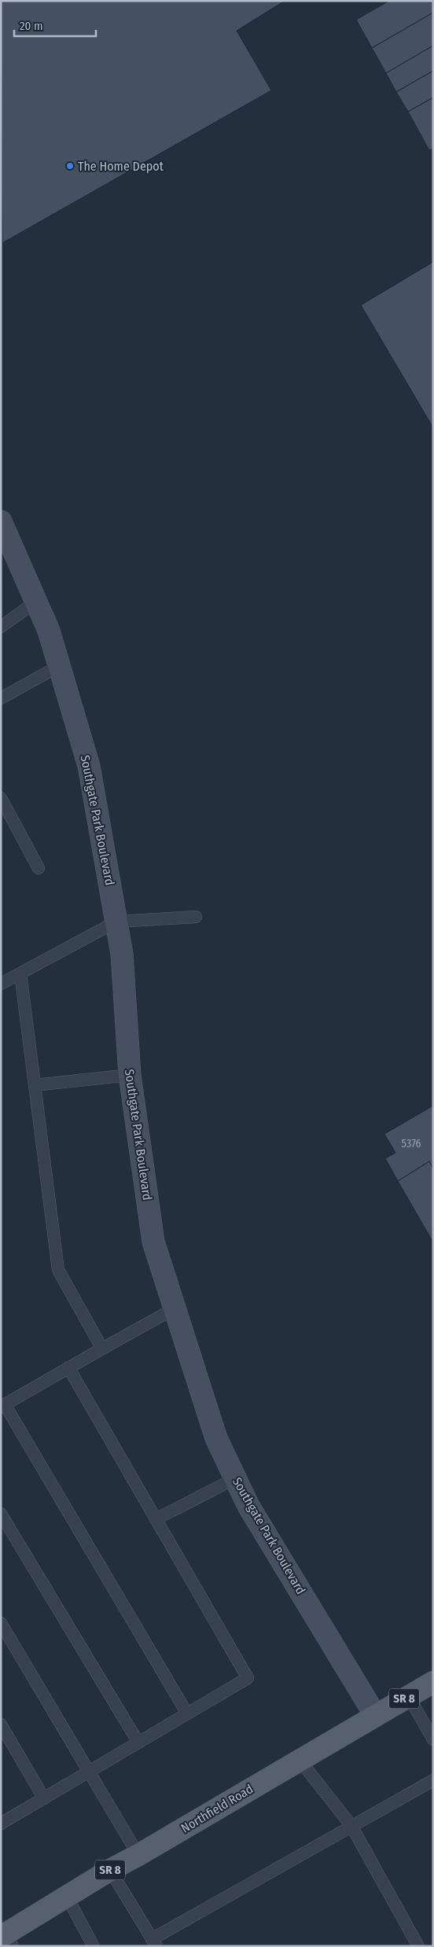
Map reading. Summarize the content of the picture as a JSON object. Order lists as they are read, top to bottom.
{
  "streets": {
    "main road": ["SR 8", "Northfield Road"],
    "street": ["Southgate Park Boulevard"]
  },
  "crossings": [
    ["Southgate Park Boulevard", "Northfield Road"]
  ],
  "places": ["The Home Depot"],
  "house_numbers": ["5376"],
  "scale_bar": "20 m"
}
